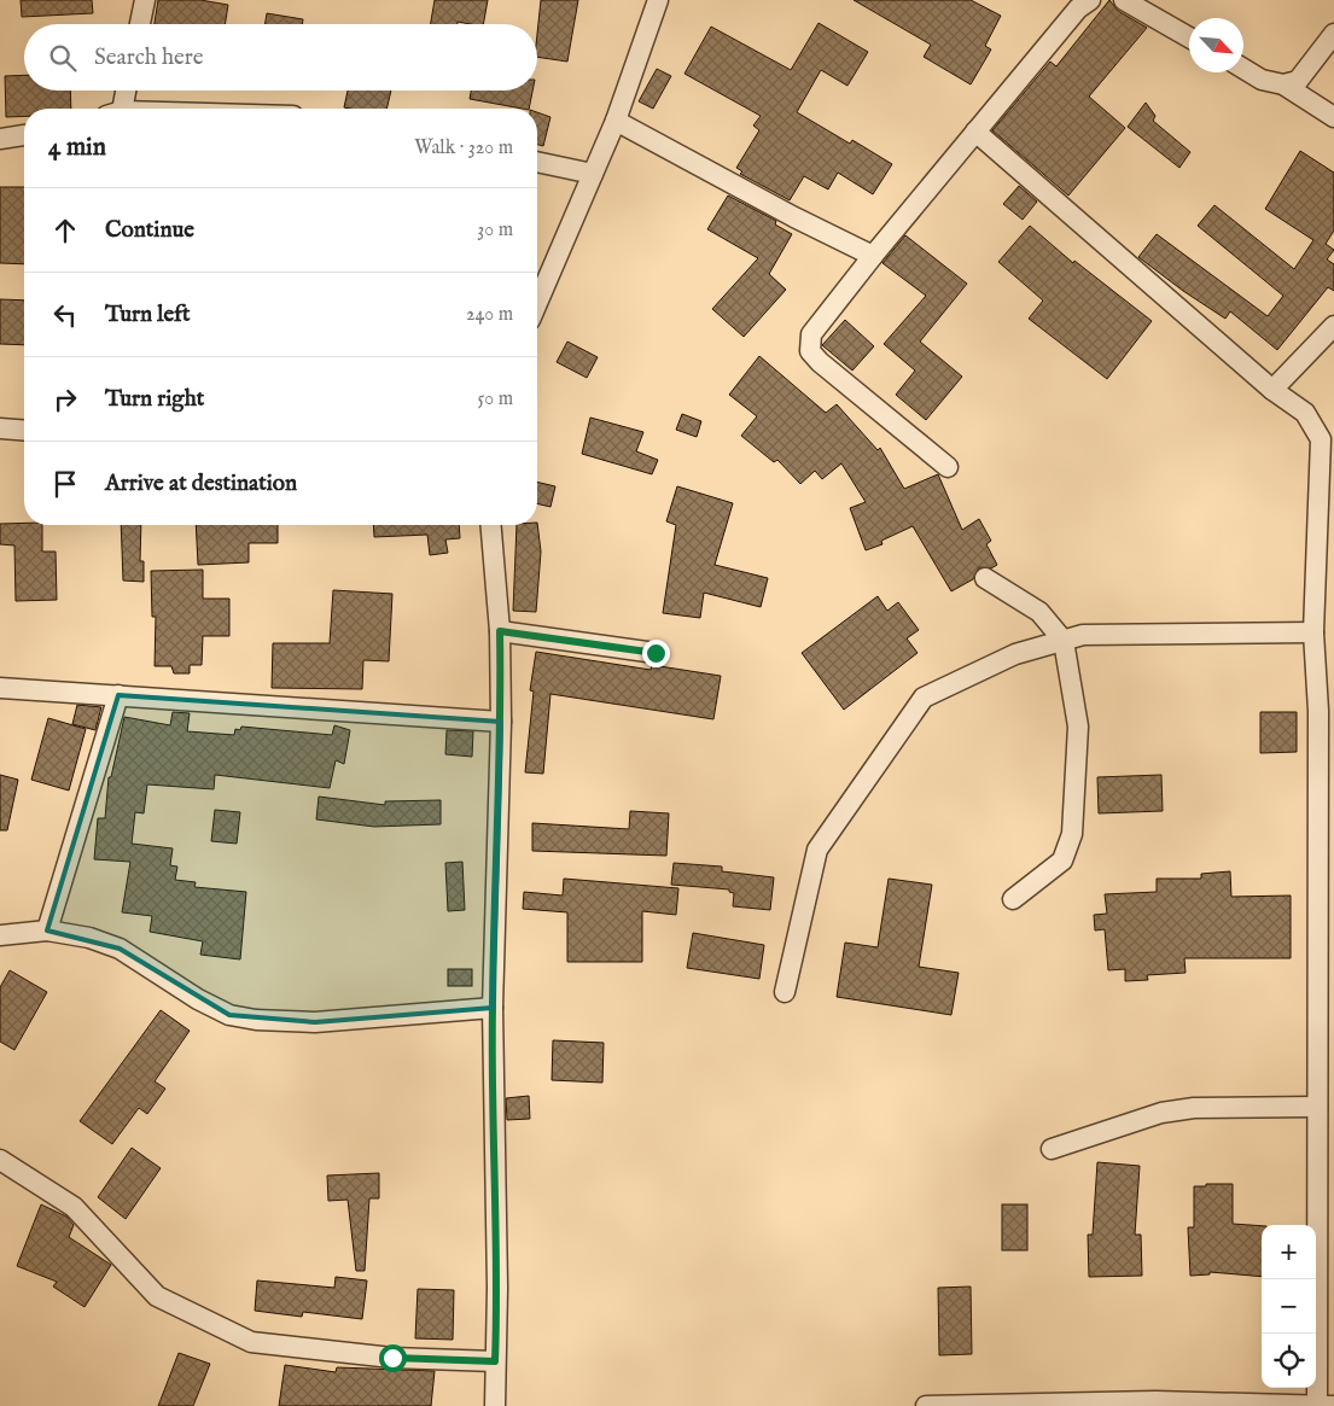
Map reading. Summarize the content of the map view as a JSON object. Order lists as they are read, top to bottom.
{
  "north": "bottom right",
  "page": {
    "search": "Search here",
    "heading": ["4 min", "Walk · 320 m"],
    "list": [
      ["Continue", "30 m"],
      ["Turn left", "240 m"],
      ["Turn right", "50 m"],
      "Arrive at destination"
    ],
    "map_buttons": ["+", "−"]
  }
}
